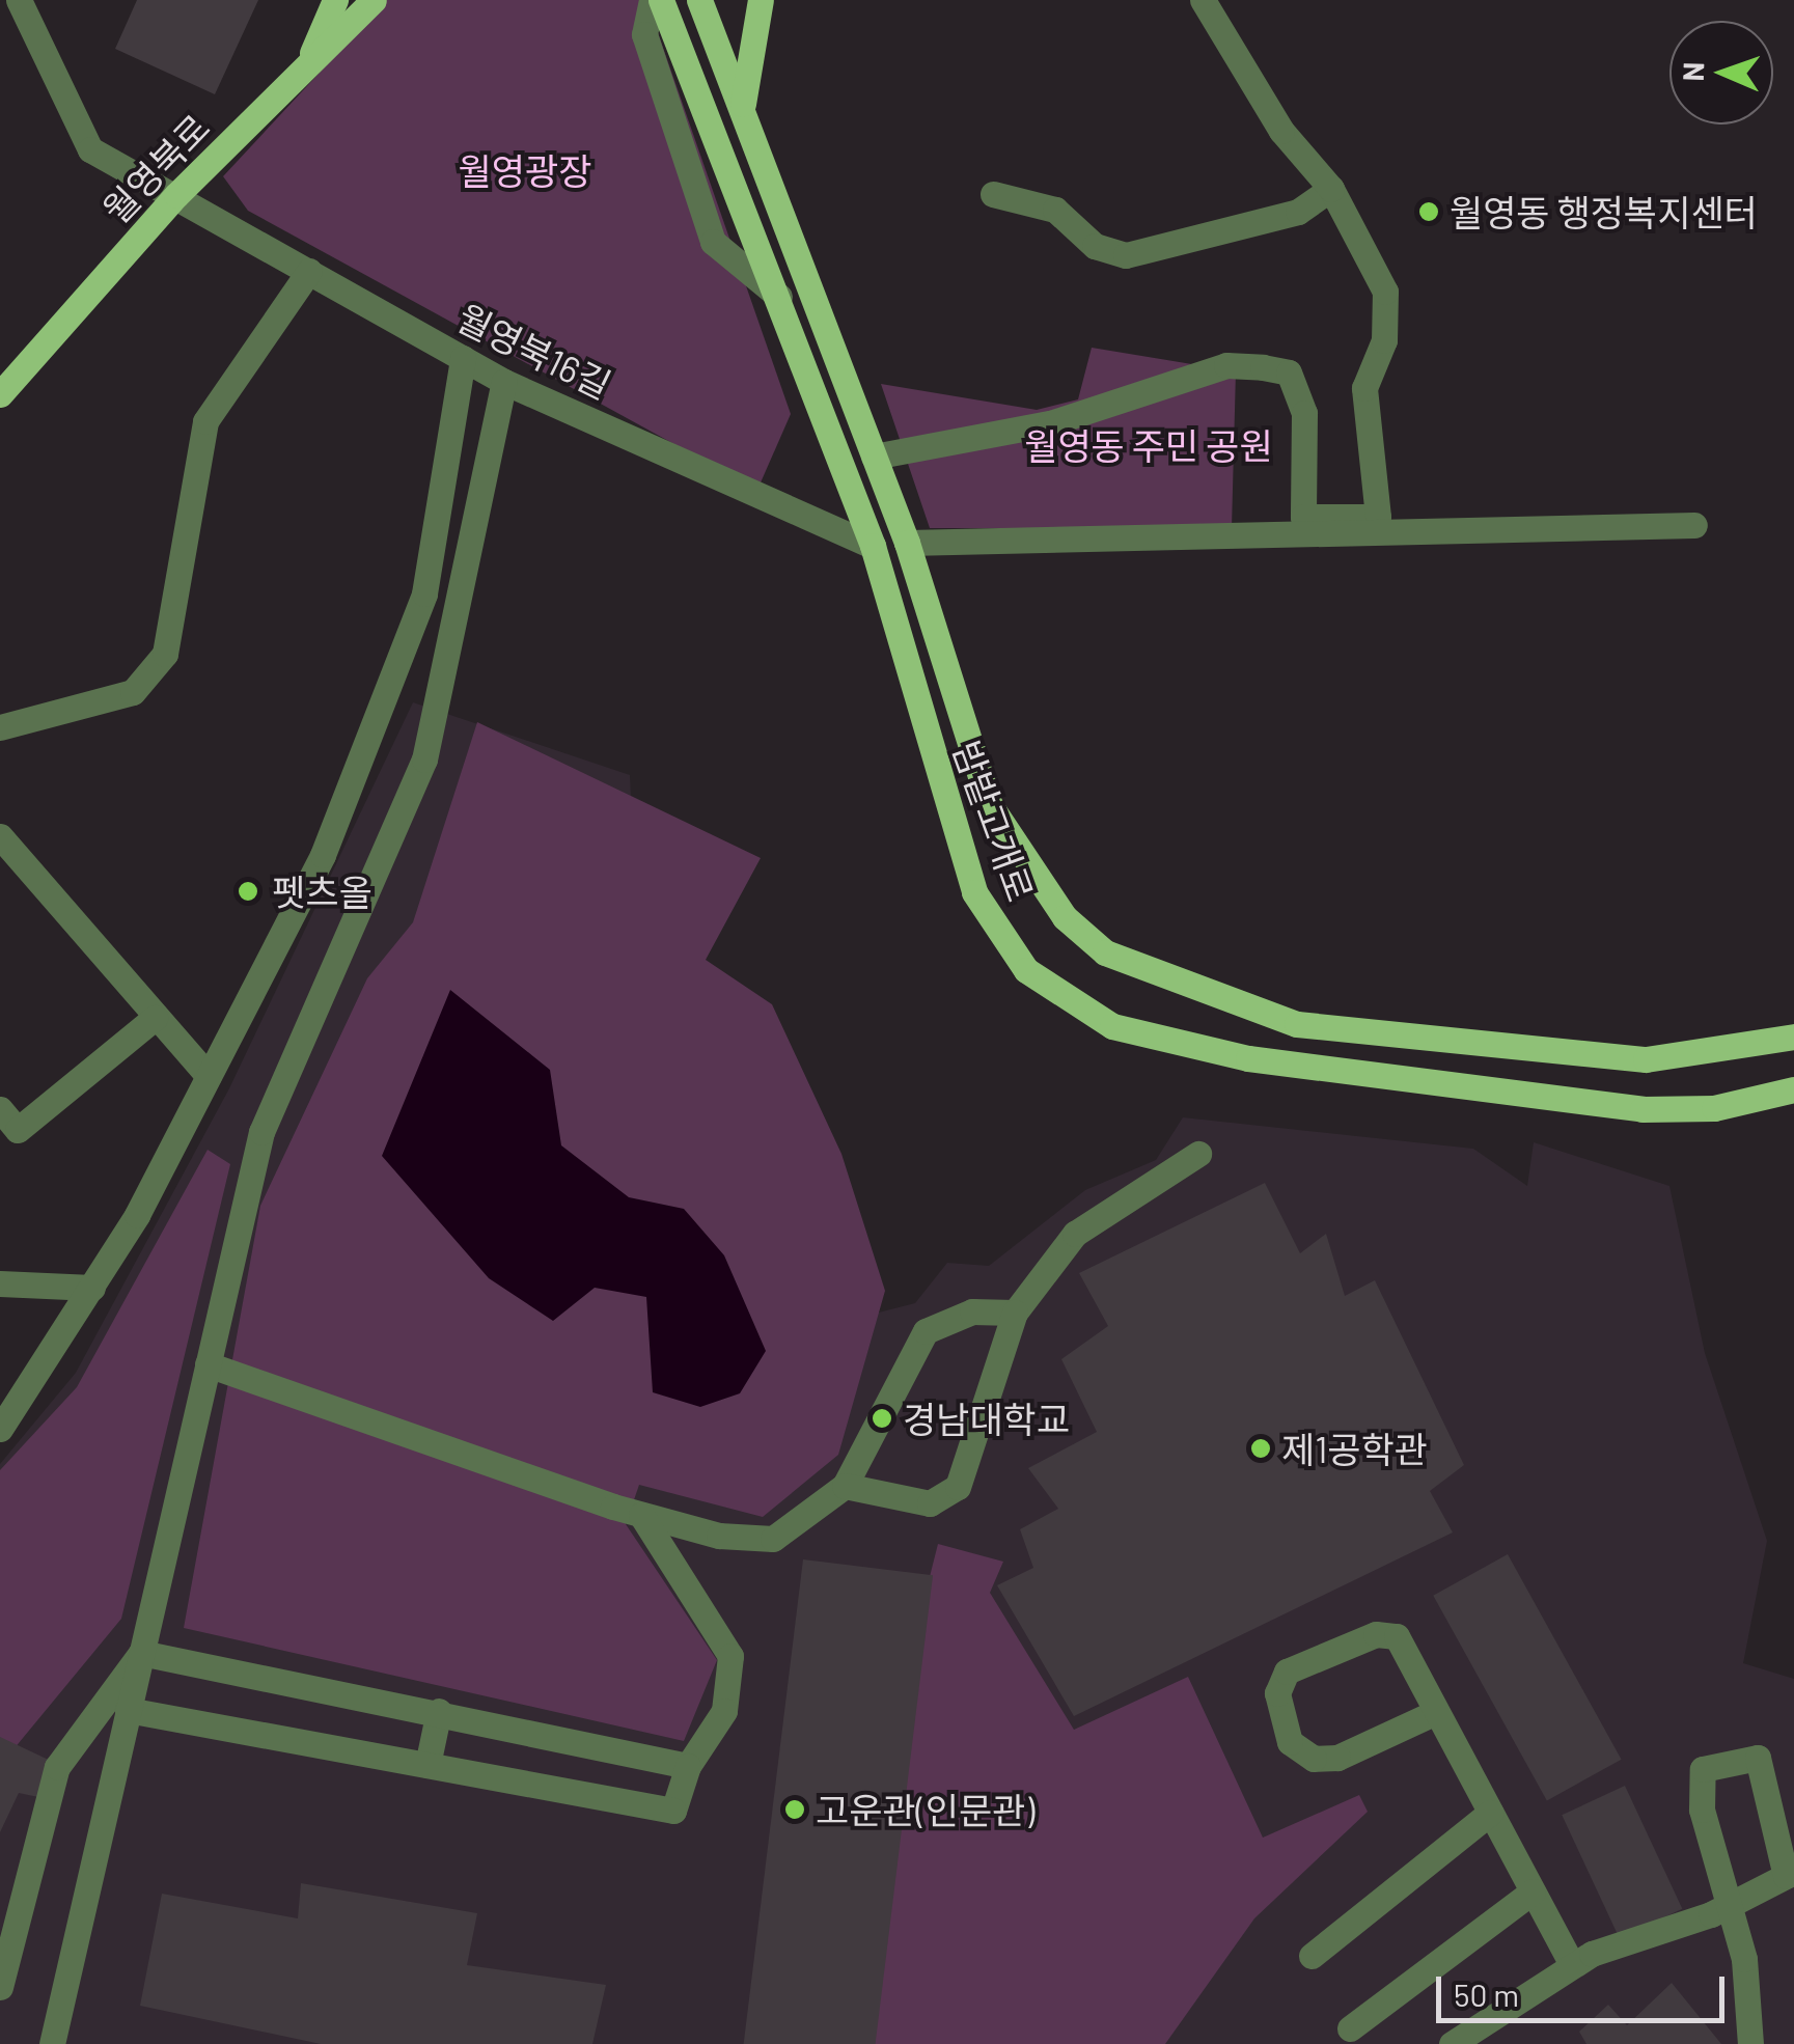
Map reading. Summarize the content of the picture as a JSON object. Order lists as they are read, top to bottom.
{
  "streets": {
    "main road": ["월영북로", "밤밭고개로"],
    "street": ["월영북16길"]
  },
  "crossings": [
    ["월영북로", "월영북16길"],
    ["월영북16길", "밤밭고개로"]
  ],
  "parks": ["월영광장", "월영동 주민 공원"],
  "places": [
    "월영동 행정복지센터",
    "펫츠올",
    "경남대학교",
    "제1공학관",
    "고운관(인문관)"
  ],
  "scale_bar": "50 m",
  "north": "left"
}
